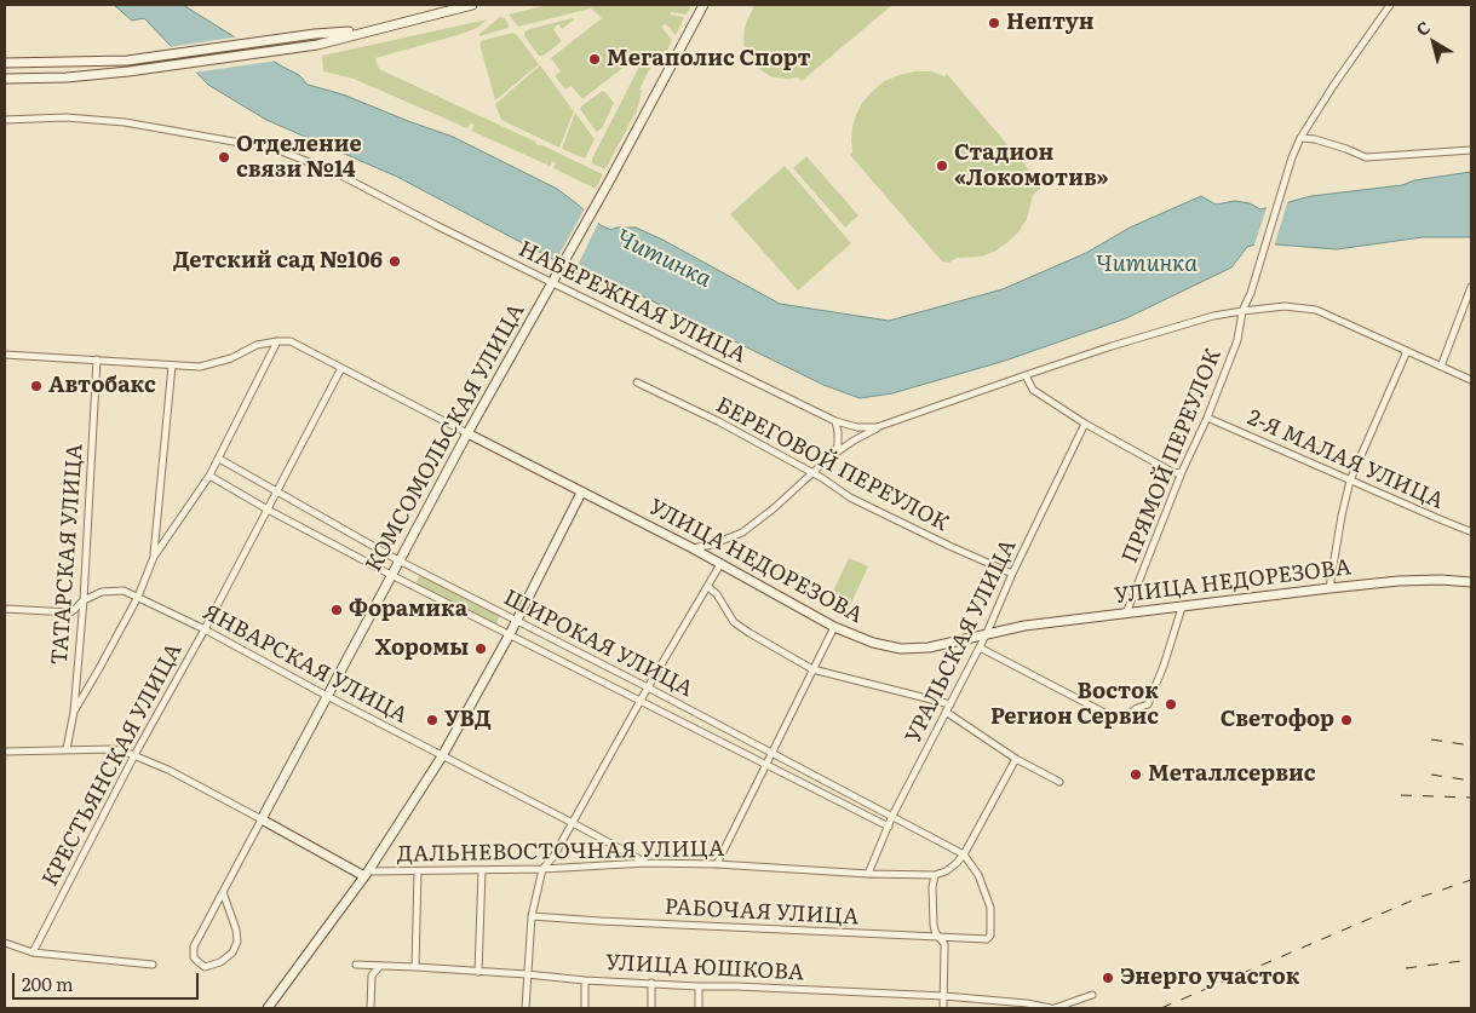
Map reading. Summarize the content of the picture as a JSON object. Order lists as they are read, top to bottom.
{
  "streets": {
    "main road": ["КОМСОМОЛЬСКАЯ УЛИЦА", "УЛИЦА НЕДОРЕЗОВА"],
    "street": [
      "НАБЕРЕЖНАЯ УЛИЦА",
      "ПРЯМОЙ ПЕРЕУЛОК",
      "2-Я МАЛАЯ УЛИЦА",
      "БЕРЕГОВОЙ ПЕРЕУЛОК",
      "ТАТАРСКАЯ УЛИЦА",
      "УРАЛЬСКАЯ УЛИЦА",
      "ШИРОКАЯ УЛИЦА",
      "ЯНВАРСКАЯ УЛИЦА",
      "КРЕСТЬЯНСКАЯ УЛИЦА",
      "ДАЛЬНЕВОСТОЧНАЯ УЛИЦА",
      "РАБОЧАЯ УЛИЦА",
      "УЛИЦА ЮШКОВА"
    ]
  },
  "crossings": [
    ["НАБЕРЕЖНАЯ УЛИЦА", "КОМСОМОЛЬСКАЯ УЛИЦА"],
    ["НАБЕРЕЖНАЯ УЛИЦА", "ПРЯМОЙ ПЕРЕУЛОК"],
    ["КОМСОМОЛЬСКАЯ УЛИЦА", "УЛИЦА НЕДОРЕЗОВА"],
    ["КОМСОМОЛЬСКАЯ УЛИЦА", "ШИРОКАЯ УЛИЦА"],
    ["КОМСОМОЛЬСКАЯ УЛИЦА", "ЯНВАРСКАЯ УЛИЦА"],
    ["ПРЯМОЙ ПЕРЕУЛОК", "2-Я МАЛАЯ УЛИЦА"],
    ["ПРЯМОЙ ПЕРЕУЛОК", "УЛИЦА НЕДОРЕЗОВА"],
    ["БЕРЕГОВОЙ ПЕРЕУЛОК", "УРАЛЬСКАЯ УЛИЦА"],
    ["ТАТАРСКАЯ УЛИЦА", "ЯНВАРСКАЯ УЛИЦА"],
    ["УЛИЦА НЕДОРЕЗОВА", "УРАЛЬСКАЯ УЛИЦА"],
    ["УЛИЦА НЕДОРЕЗОВА", "КРЕСТЬЯНСКАЯ УЛИЦА"],
    ["УРАЛЬСКАЯ УЛИЦА", "ШИРОКАЯ УЛИЦА"],
    ["УРАЛЬСКАЯ УЛИЦА", "ДАЛЬНЕВОСТОЧНАЯ УЛИЦА"],
    ["ШИРОКАЯ УЛИЦА", "КРЕСТЬЯНСКАЯ УЛИЦА"],
    ["ШИРОКАЯ УЛИЦА", "РАБОЧАЯ УЛИЦА"],
    ["ЯНВАРСКАЯ УЛИЦА", "КРЕСТЬЯНСКАЯ УЛИЦА"],
    ["ЯНВАРСКАЯ УЛИЦА", "ДАЛЬНЕВОСТОЧНАЯ УЛИЦА"]
  ],
  "water": ["Читинка"],
  "places": [
    "Нептун",
    "Мегаполис Спорт",
    "Отделение связи №14",
    "Стадион «Локомотив»",
    "Детский сад №106",
    "Автобакс",
    "Форамика",
    "Хоромы",
    "Восток Регион Сервис",
    "УВД",
    "Светофор",
    "Металлсервис",
    "Энерго участок"
  ],
  "scale_bar": "200 m",
  "north": "top left"
}
